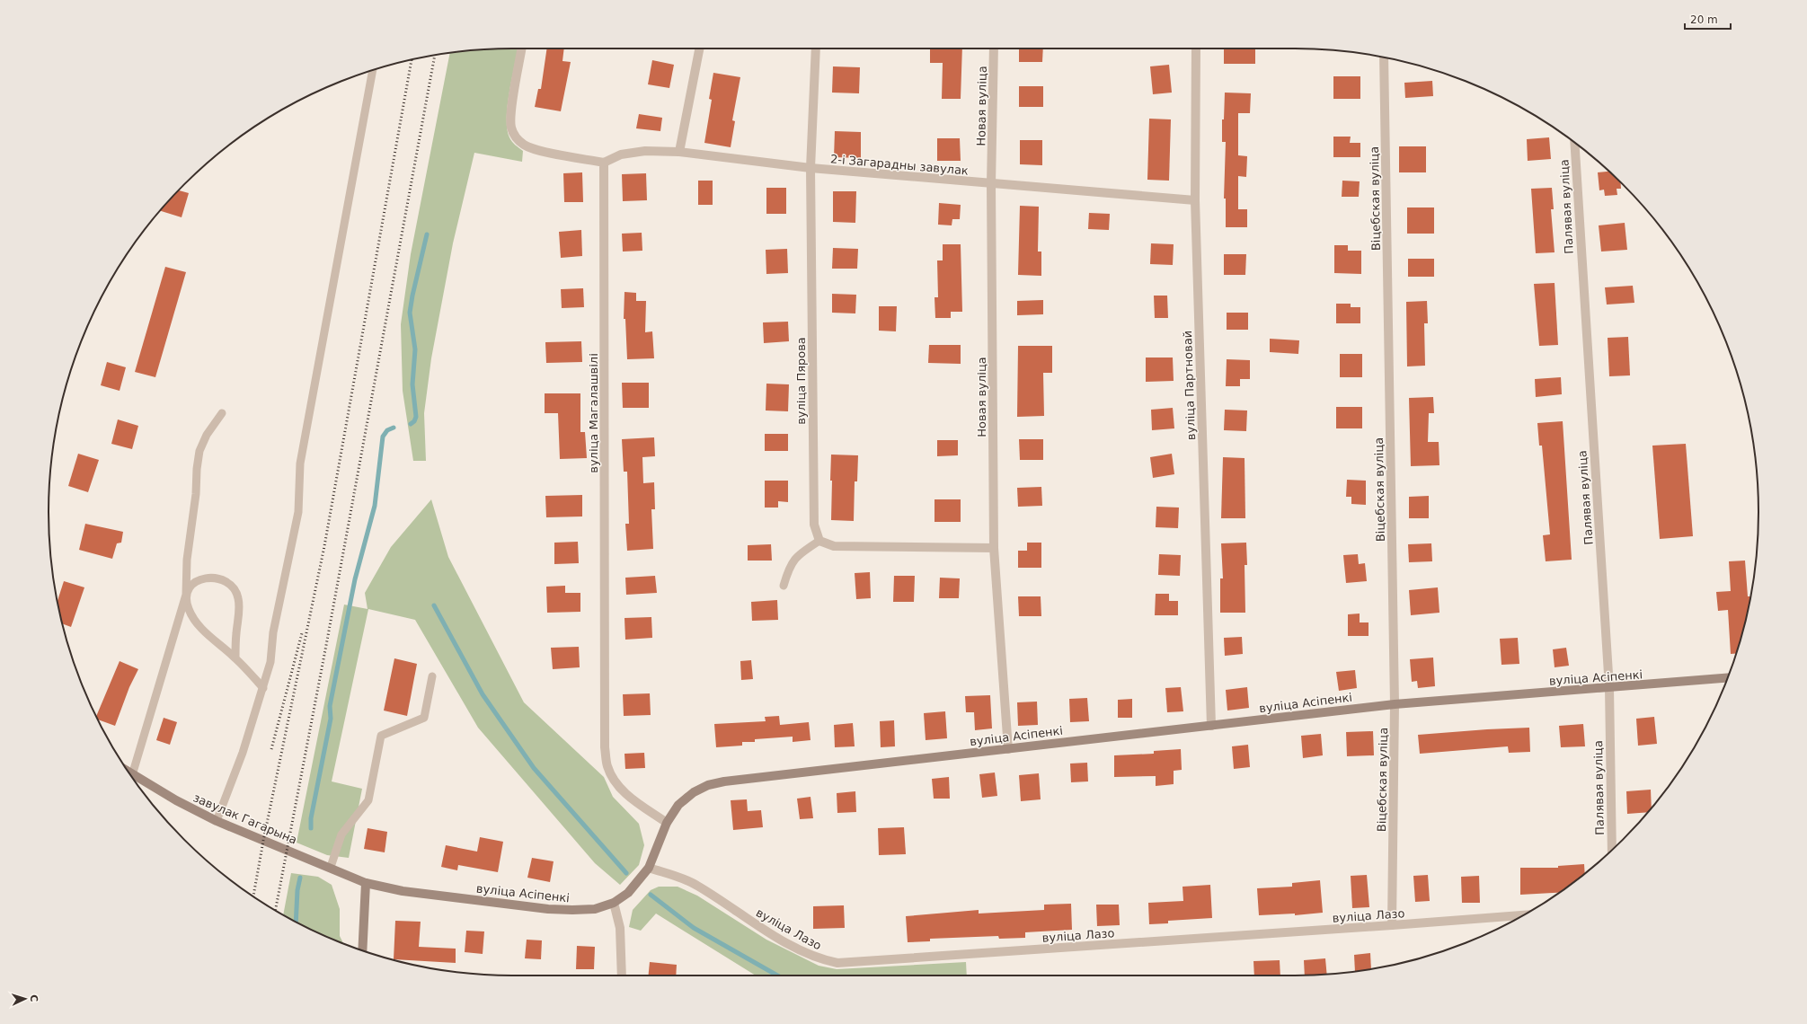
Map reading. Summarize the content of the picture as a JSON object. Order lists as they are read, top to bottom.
{
  "streets": {
    "street": [
      "Новая вуліца",
      "2-і Загарадны завулак",
      "Віцебская вуліца",
      "Палявая вуліца",
      "вуліца Пярова",
      "вуліца Партновай",
      "вуліца Магалашвілі",
      "вуліца Асіпенкі",
      "завулак Гагарына",
      "вуліца Лазо"
    ]
  },
  "crossings": [
    ["Новая вуліца", "2-і Загарадны завулак"],
    ["Новая вуліца", "вуліца Асіпенкі"],
    ["2-і Загарадны завулак", "вуліца Пярова"],
    ["2-і Загарадны завулак", "вуліца Партновай"],
    ["2-і Загарадны завулак", "вуліца Магалашвілі"],
    ["Віцебская вуліца", "вуліца Асіпенкі"],
    ["Віцебская вуліца", "вуліца Лазо"],
    ["Палявая вуліца", "вуліца Асіпенкі"],
    ["вуліца Партновай", "вуліца Асіпенкі"],
    ["вуліца Магалашвілі", "вуліца Асіпенкі"],
    ["вуліца Асіпенкі", "завулак Гагарына"],
    ["вуліца Асіпенкі", "вуліца Лазо"]
  ],
  "scale_bar": "20 m",
  "north": "right"
}
